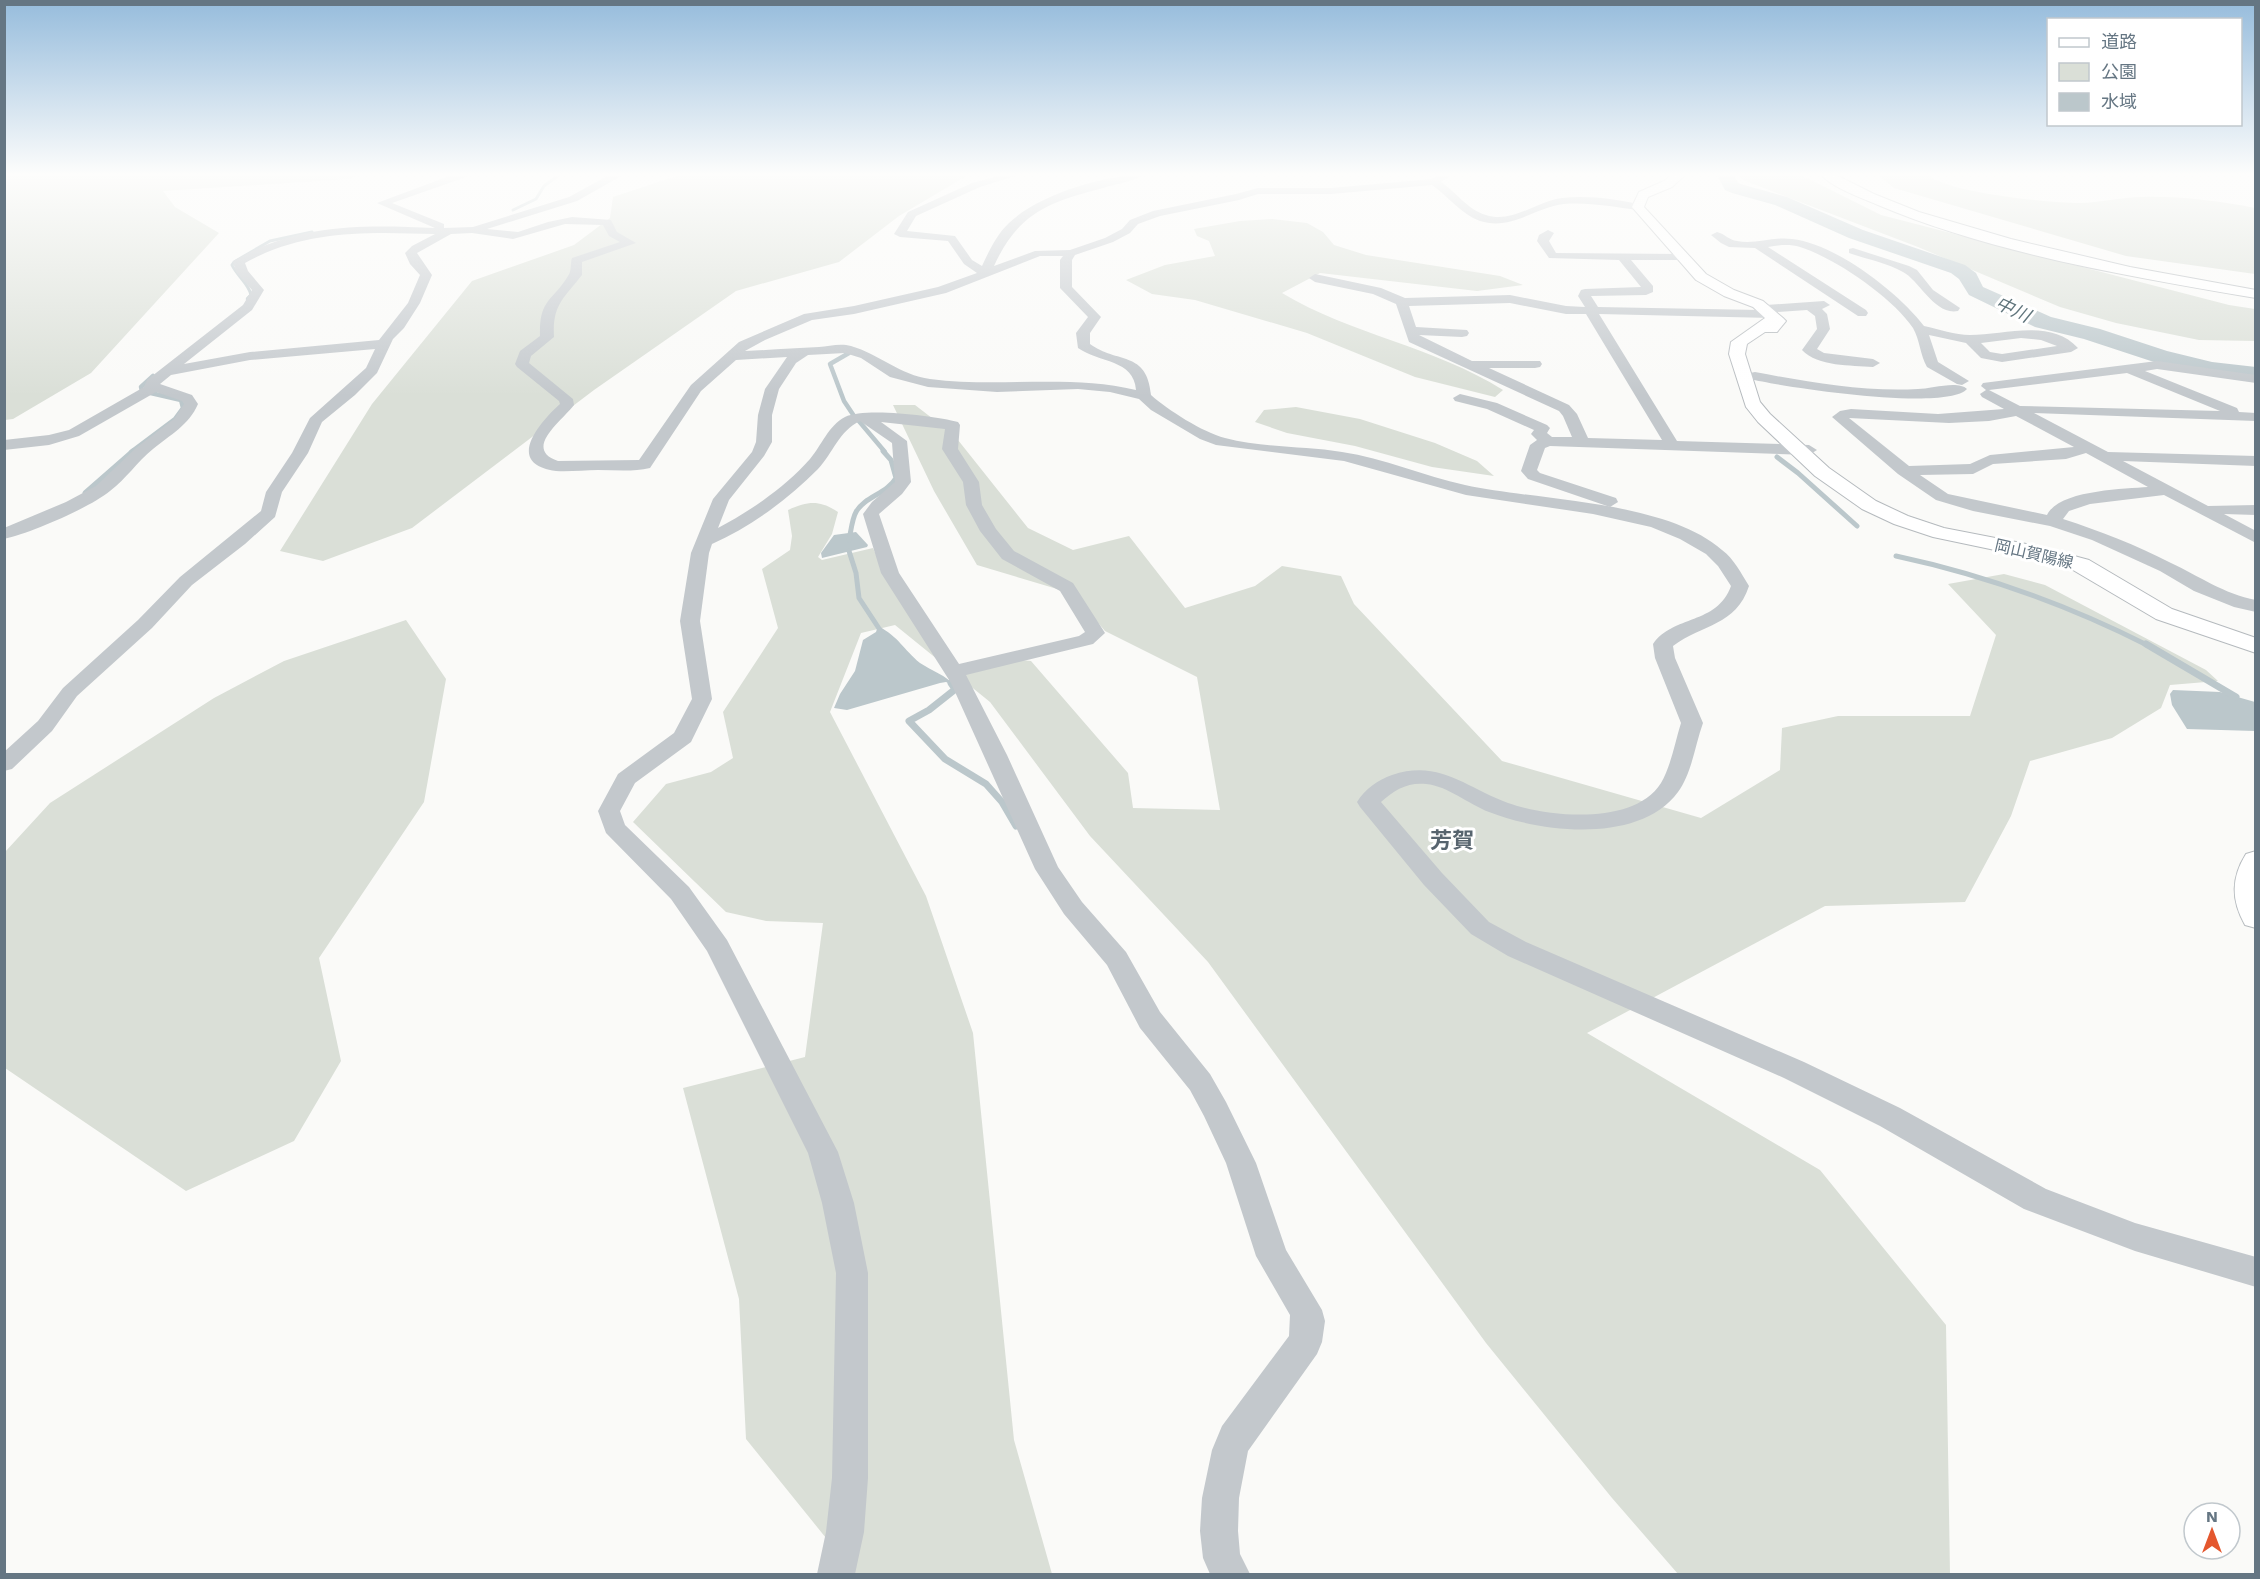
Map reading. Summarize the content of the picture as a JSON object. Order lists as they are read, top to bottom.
{
  "streets": {
    "main road": ["岡山賀陽線"]
  },
  "districts": ["芳賀"],
  "water": ["中川"],
  "legend": ["道路", "公園", "水域"],
  "north": "top"
}
